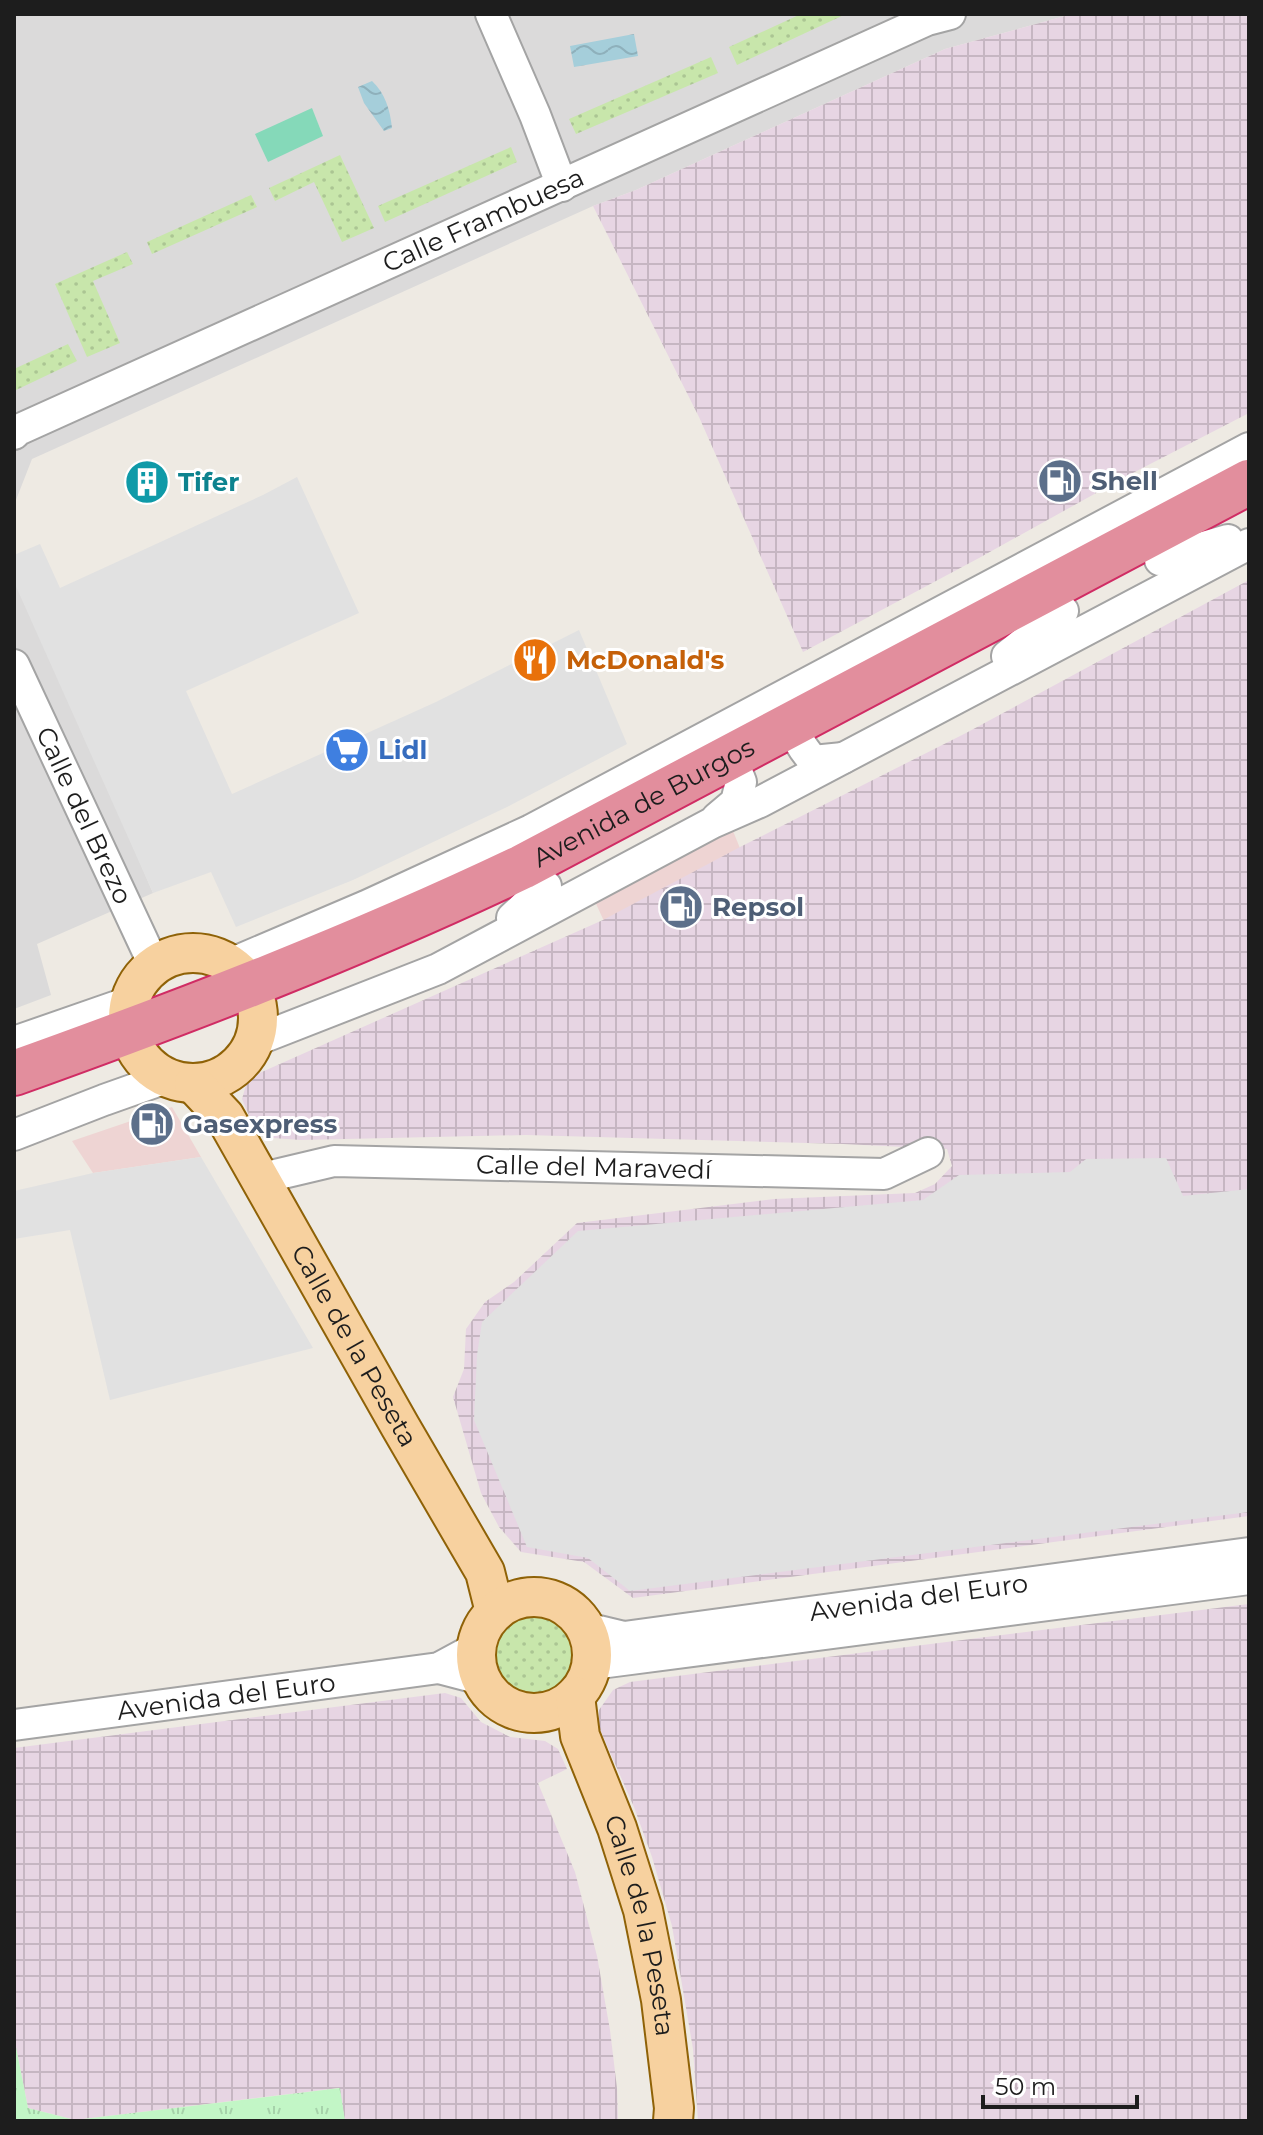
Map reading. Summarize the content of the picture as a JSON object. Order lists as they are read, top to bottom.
{
  "streets": {
    "highway": ["Avenida de Burgos"],
    "main road": ["Calle de la Peseta"],
    "street": [
      "Calle Frambuesa",
      "Calle del Brezo",
      "Calle del Maravedí",
      "Avenida del Euro"
    ]
  },
  "crossings": [
    ["Avenida de Burgos", "Calle de la Peseta"],
    ["Calle del Maravedí", "Calle de la Peseta"],
    ["Calle de la Peseta", "Avenida del Euro"]
  ],
  "places": {
    "fuel station": ["Shell", "Repsol", "Gasexpress"],
    "building": ["Tifer"],
    "restaurant": ["McDonald's"],
    "supermarket": ["Lidl"]
  },
  "scale_bar": "50 m"
}
